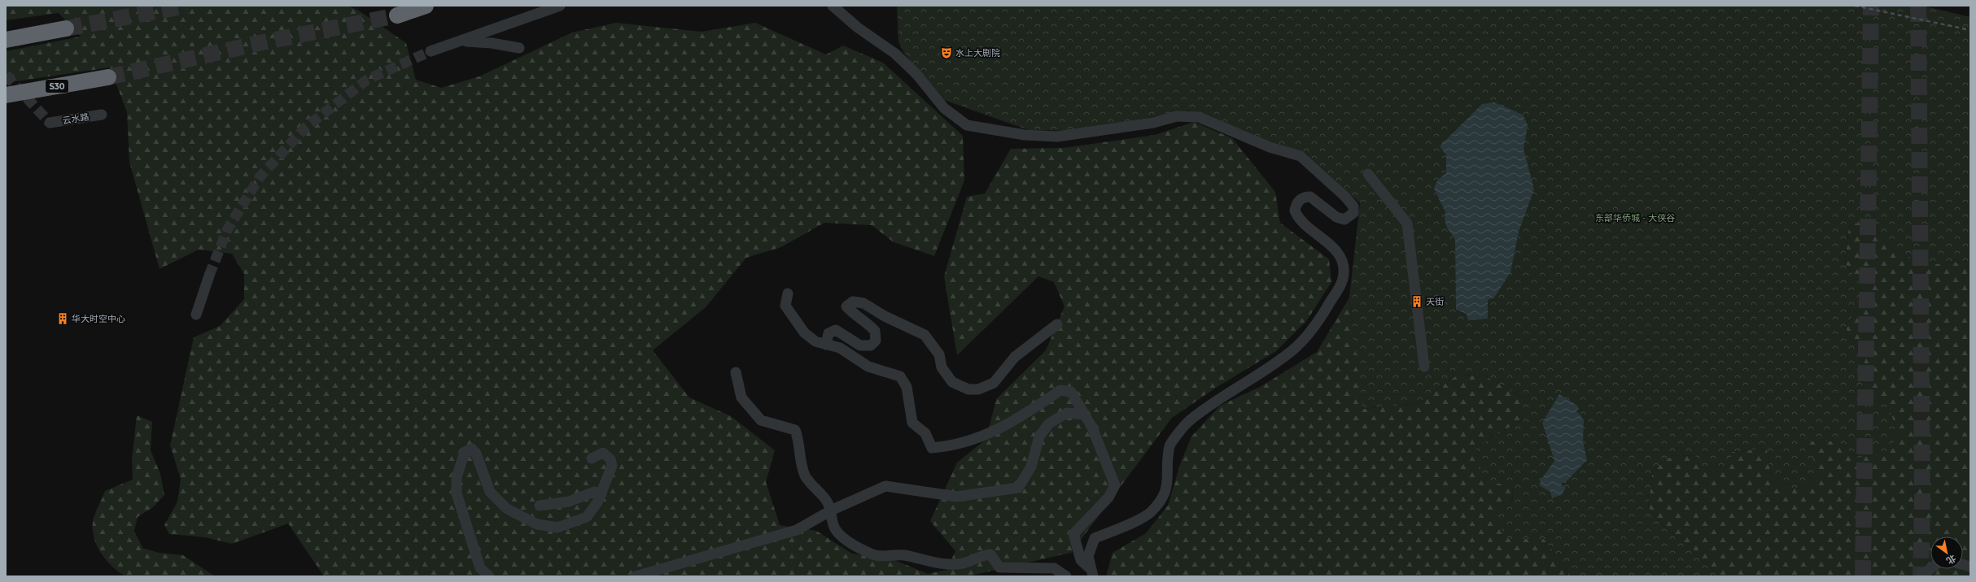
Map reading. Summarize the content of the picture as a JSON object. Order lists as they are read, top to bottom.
{
  "streets": {
    "highway": ["S30"],
    "street": ["云水路"]
  },
  "parks": ["东部华侨城 - 大侠谷"],
  "places": {
    "theatre": ["水上大剧院"],
    "building": ["天街", "华大时空中心"]
  },
  "north": "bottom right"
}
